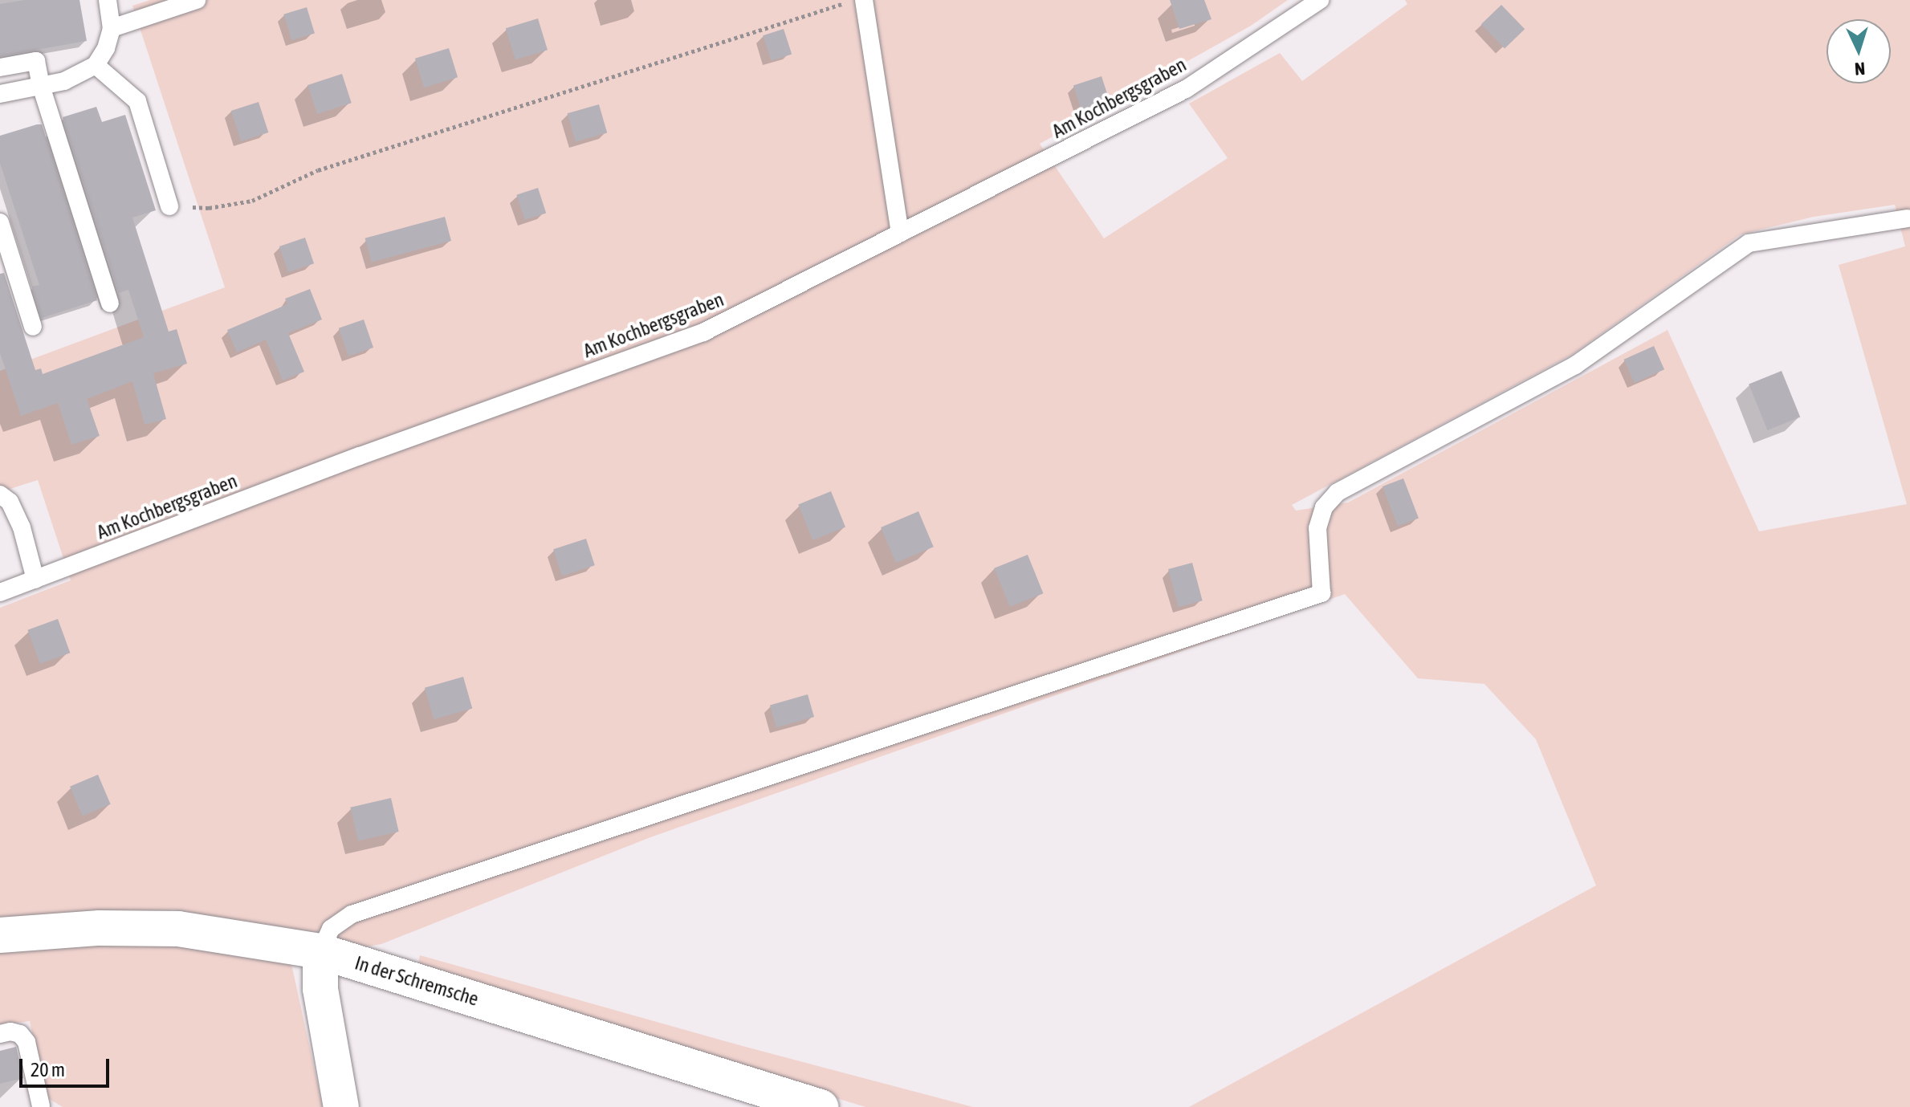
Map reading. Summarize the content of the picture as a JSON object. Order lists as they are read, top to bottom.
{
  "streets": {
    "street": ["In der Schremsche"],
    "lane": ["Am Kochbergsgraben"]
  },
  "scale_bar": "20 m",
  "north": "bottom"
}
